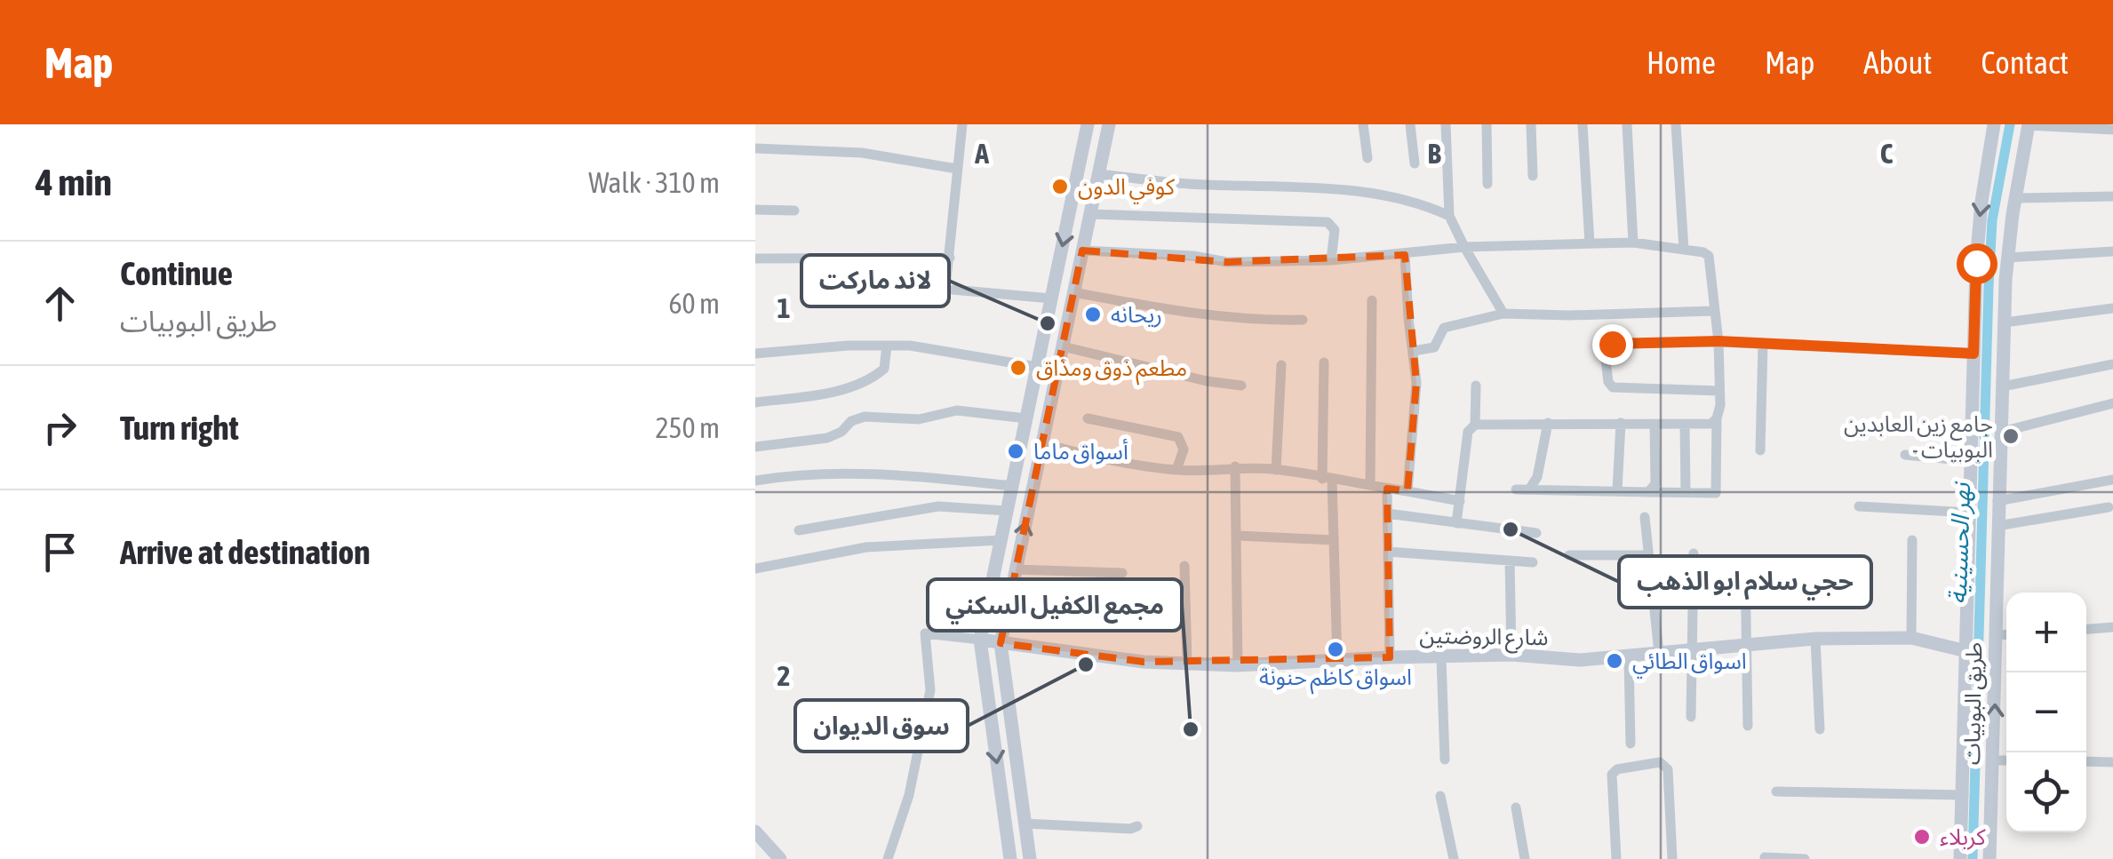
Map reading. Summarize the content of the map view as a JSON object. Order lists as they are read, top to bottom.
{
  "streets": {
    "main road": ["شارع الروضتين", "طريق البوبيات"]
  },
  "crossings": [
    ["شارع الروضتين", "طريق البوبيات"]
  ],
  "water": ["نهر الحسينية"],
  "places": [
    "كوفي الدون",
    "ريحانه",
    "لاند ماركت",
    "مطعم ذوق ومذاق",
    "جامع زين العابدين - البوبيات",
    "أسواق ماما",
    "حجي سلام ابو الذهب",
    "اسواق كاظم حنونة",
    "اسواق الطائي",
    "سوق الديوان",
    "مجمع الكفيل السكني",
    "كربلاء"
  ],
  "page": {
    "header": "Map",
    "nav": [
      "Home",
      "Map",
      "About",
      "Contact"
    ],
    "heading": ["4 min", "Walk · 310 m"],
    "list": [
      ["Continue", "طريق البوبيات", "60 m"],
      ["Turn right", "250 m"],
      "Arrive at destination"
    ],
    "map_buttons": ["+", "−"]
  },
  "grid": {
    "columns": ["A", "B", "C"],
    "rows": ["1", "2"]
  }
}
